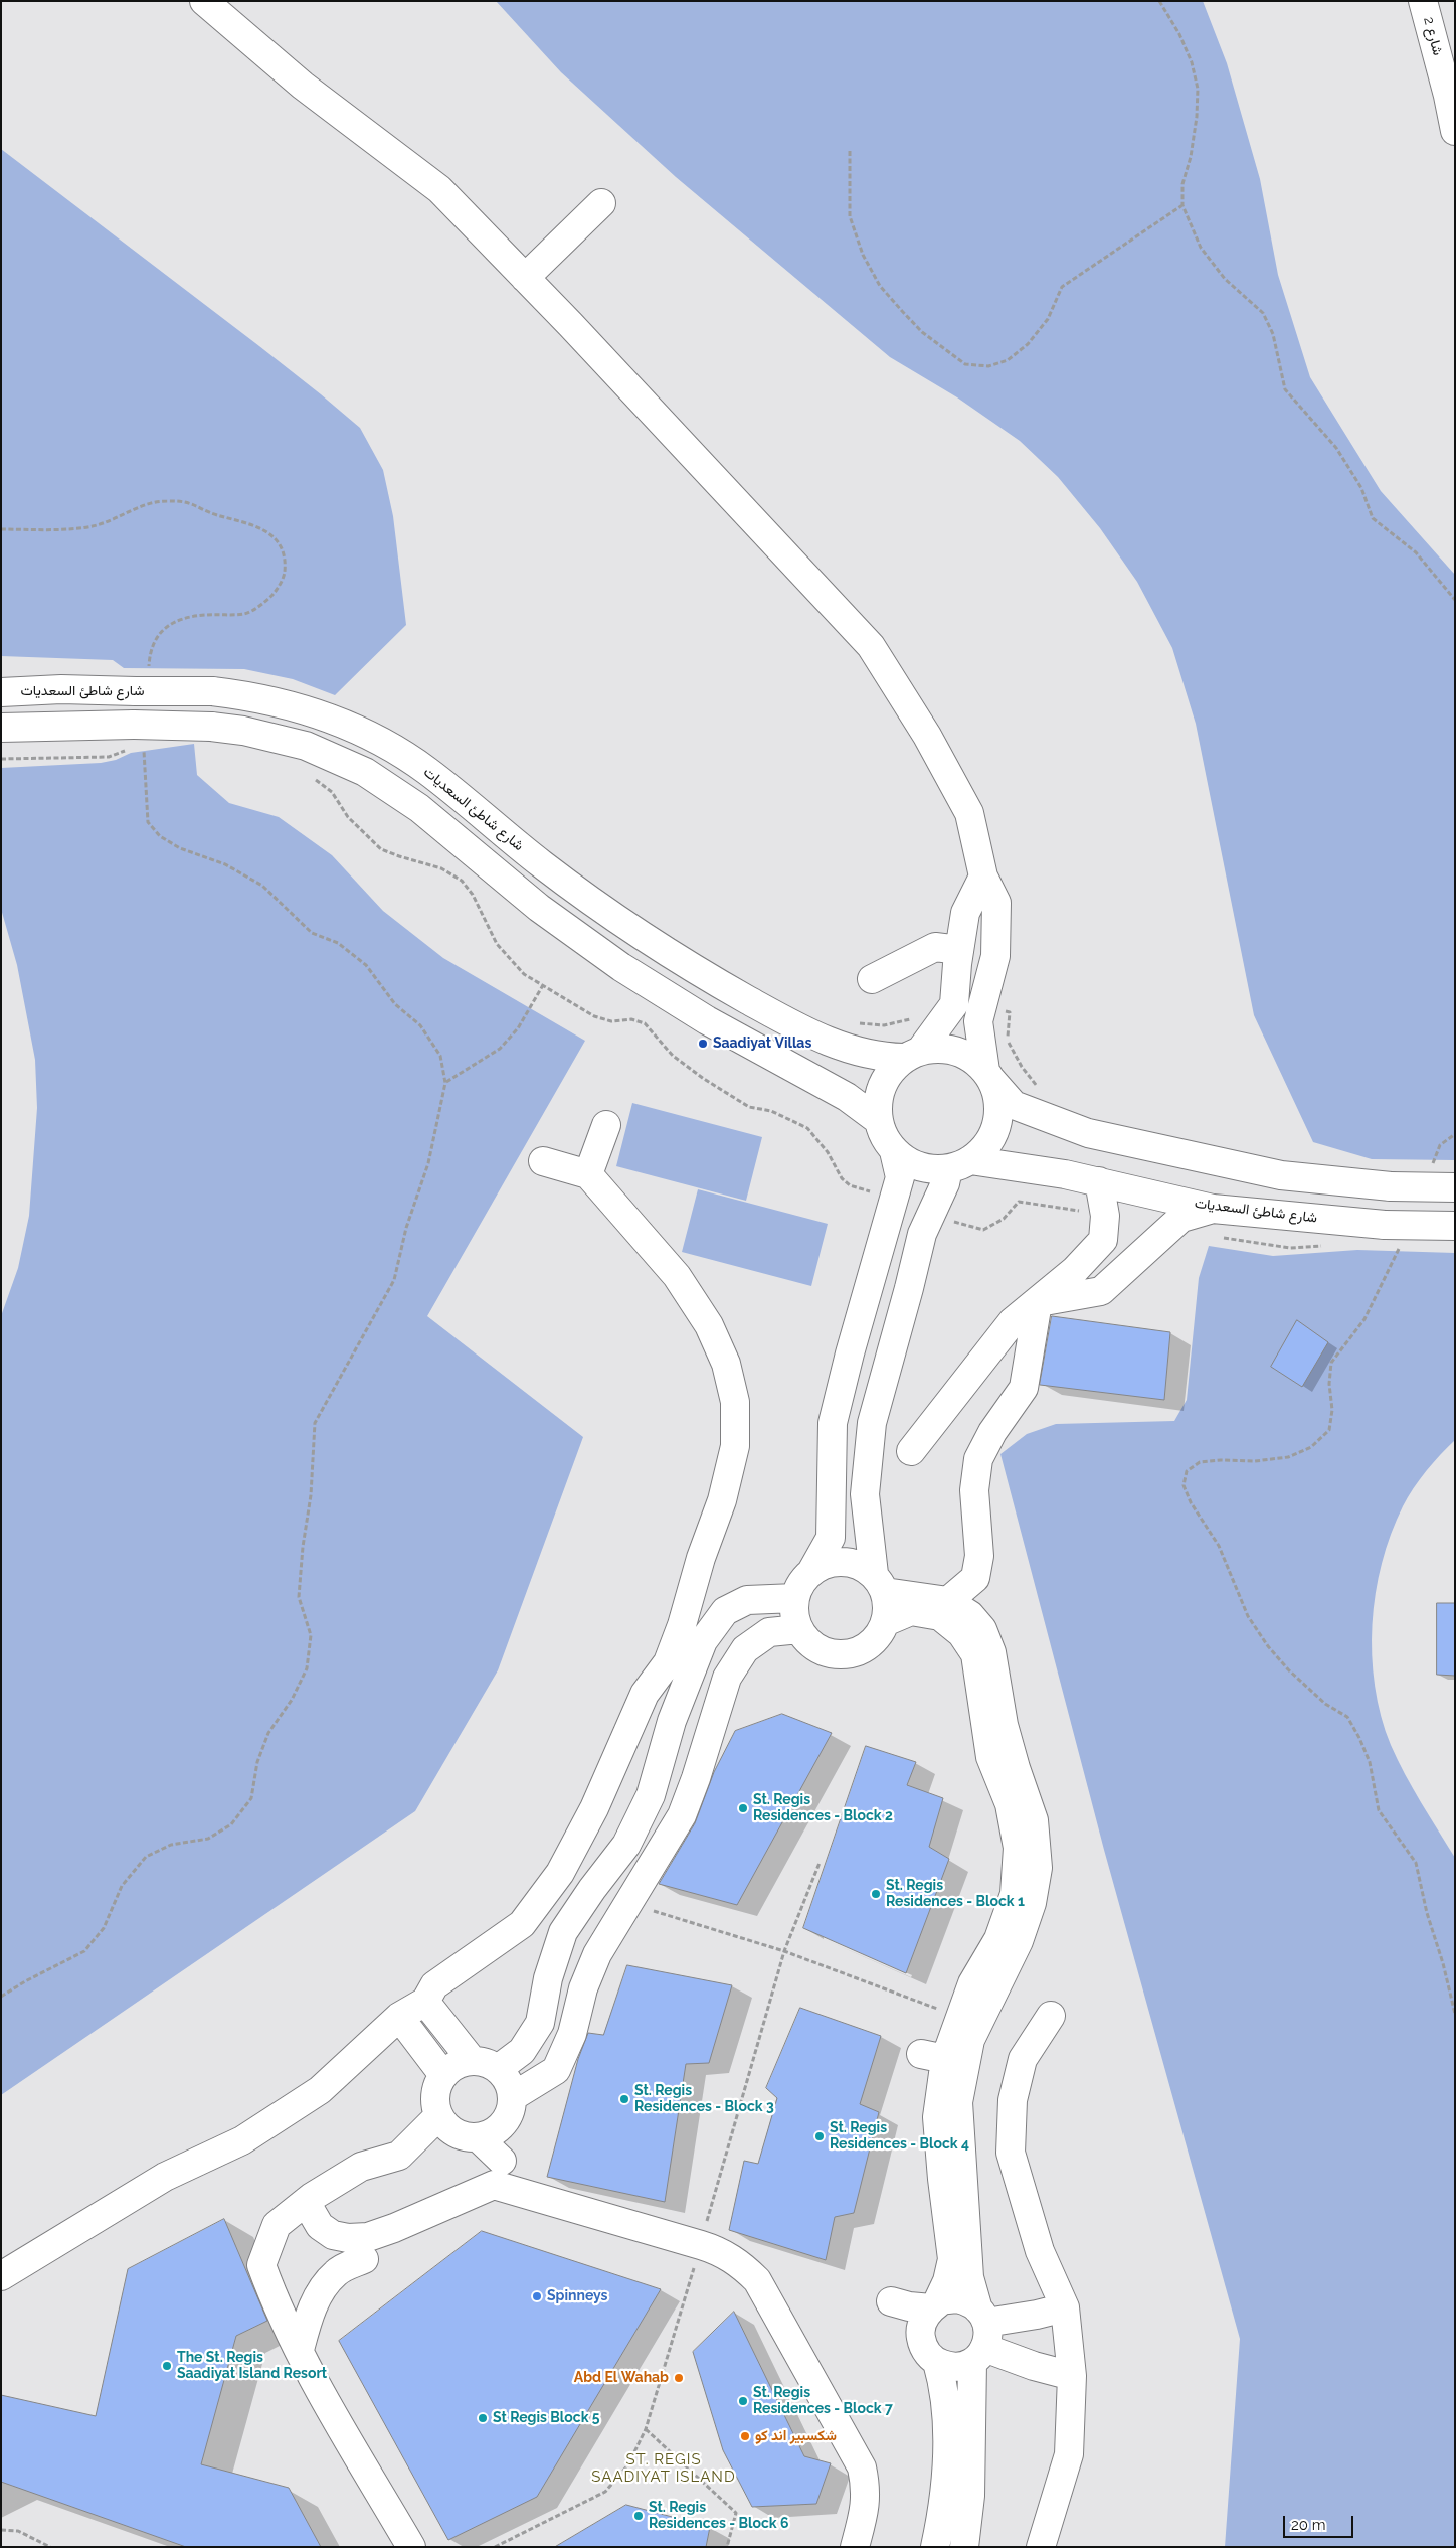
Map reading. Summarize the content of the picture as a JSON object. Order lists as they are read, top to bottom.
{
  "streets": {
    "street": ["شارع 2", "شارع شاطئ السعديات"]
  },
  "districts": ["ST. REGIS SAADIYAT ISLAND"],
  "places": [
    "Saadiyat Villas",
    "St. Regis Residences - Block 2",
    "St. Regis Residences - Block 1",
    "St. Regis Residences - Block 3",
    "St. Regis Residences - Block 4",
    "Spinneys",
    "The St. Regis Saadiyat Island Resort",
    "Abd El Wahab",
    "St. Regis Residences - Block 7",
    "St Regis Block 5",
    "شكسبير اند كو",
    "St. Regis Residences - Block 6"
  ],
  "scale_bar": "20 m"
}
